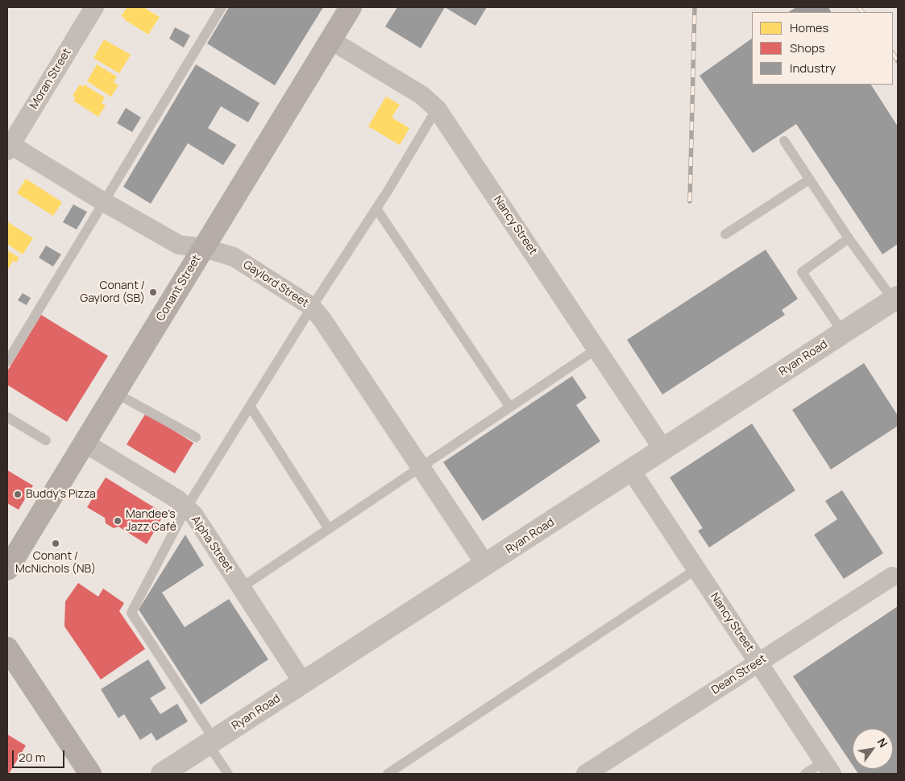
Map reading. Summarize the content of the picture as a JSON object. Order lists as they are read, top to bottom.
{
  "streets": {
    "main road": ["Conant Street"],
    "street": [
      "Moran Street",
      "Nancy Street",
      "Gaylord Street",
      "Ryan Road",
      "Alpha Street",
      "Dean Street"
    ]
  },
  "crossings": [
    ["Moran Street", "Gaylord Street"],
    ["Nancy Street", "Conant Street"],
    ["Nancy Street", "Ryan Road"],
    ["Nancy Street", "Dean Street"],
    ["Gaylord Street", "Conant Street"],
    ["Gaylord Street", "Ryan Road"],
    ["Conant Street", "Alpha Street"],
    ["Ryan Road", "Alpha Street"]
  ],
  "places": [
    "Conant / Gaylord (SB)",
    "Buddy's Pizza",
    "Mandee's Jazz Café",
    "Conant / McNichols (NB)"
  ],
  "legend": ["Homes", "Shops", "Industry"],
  "scale_bar": "20 m",
  "north": "top right"
}
